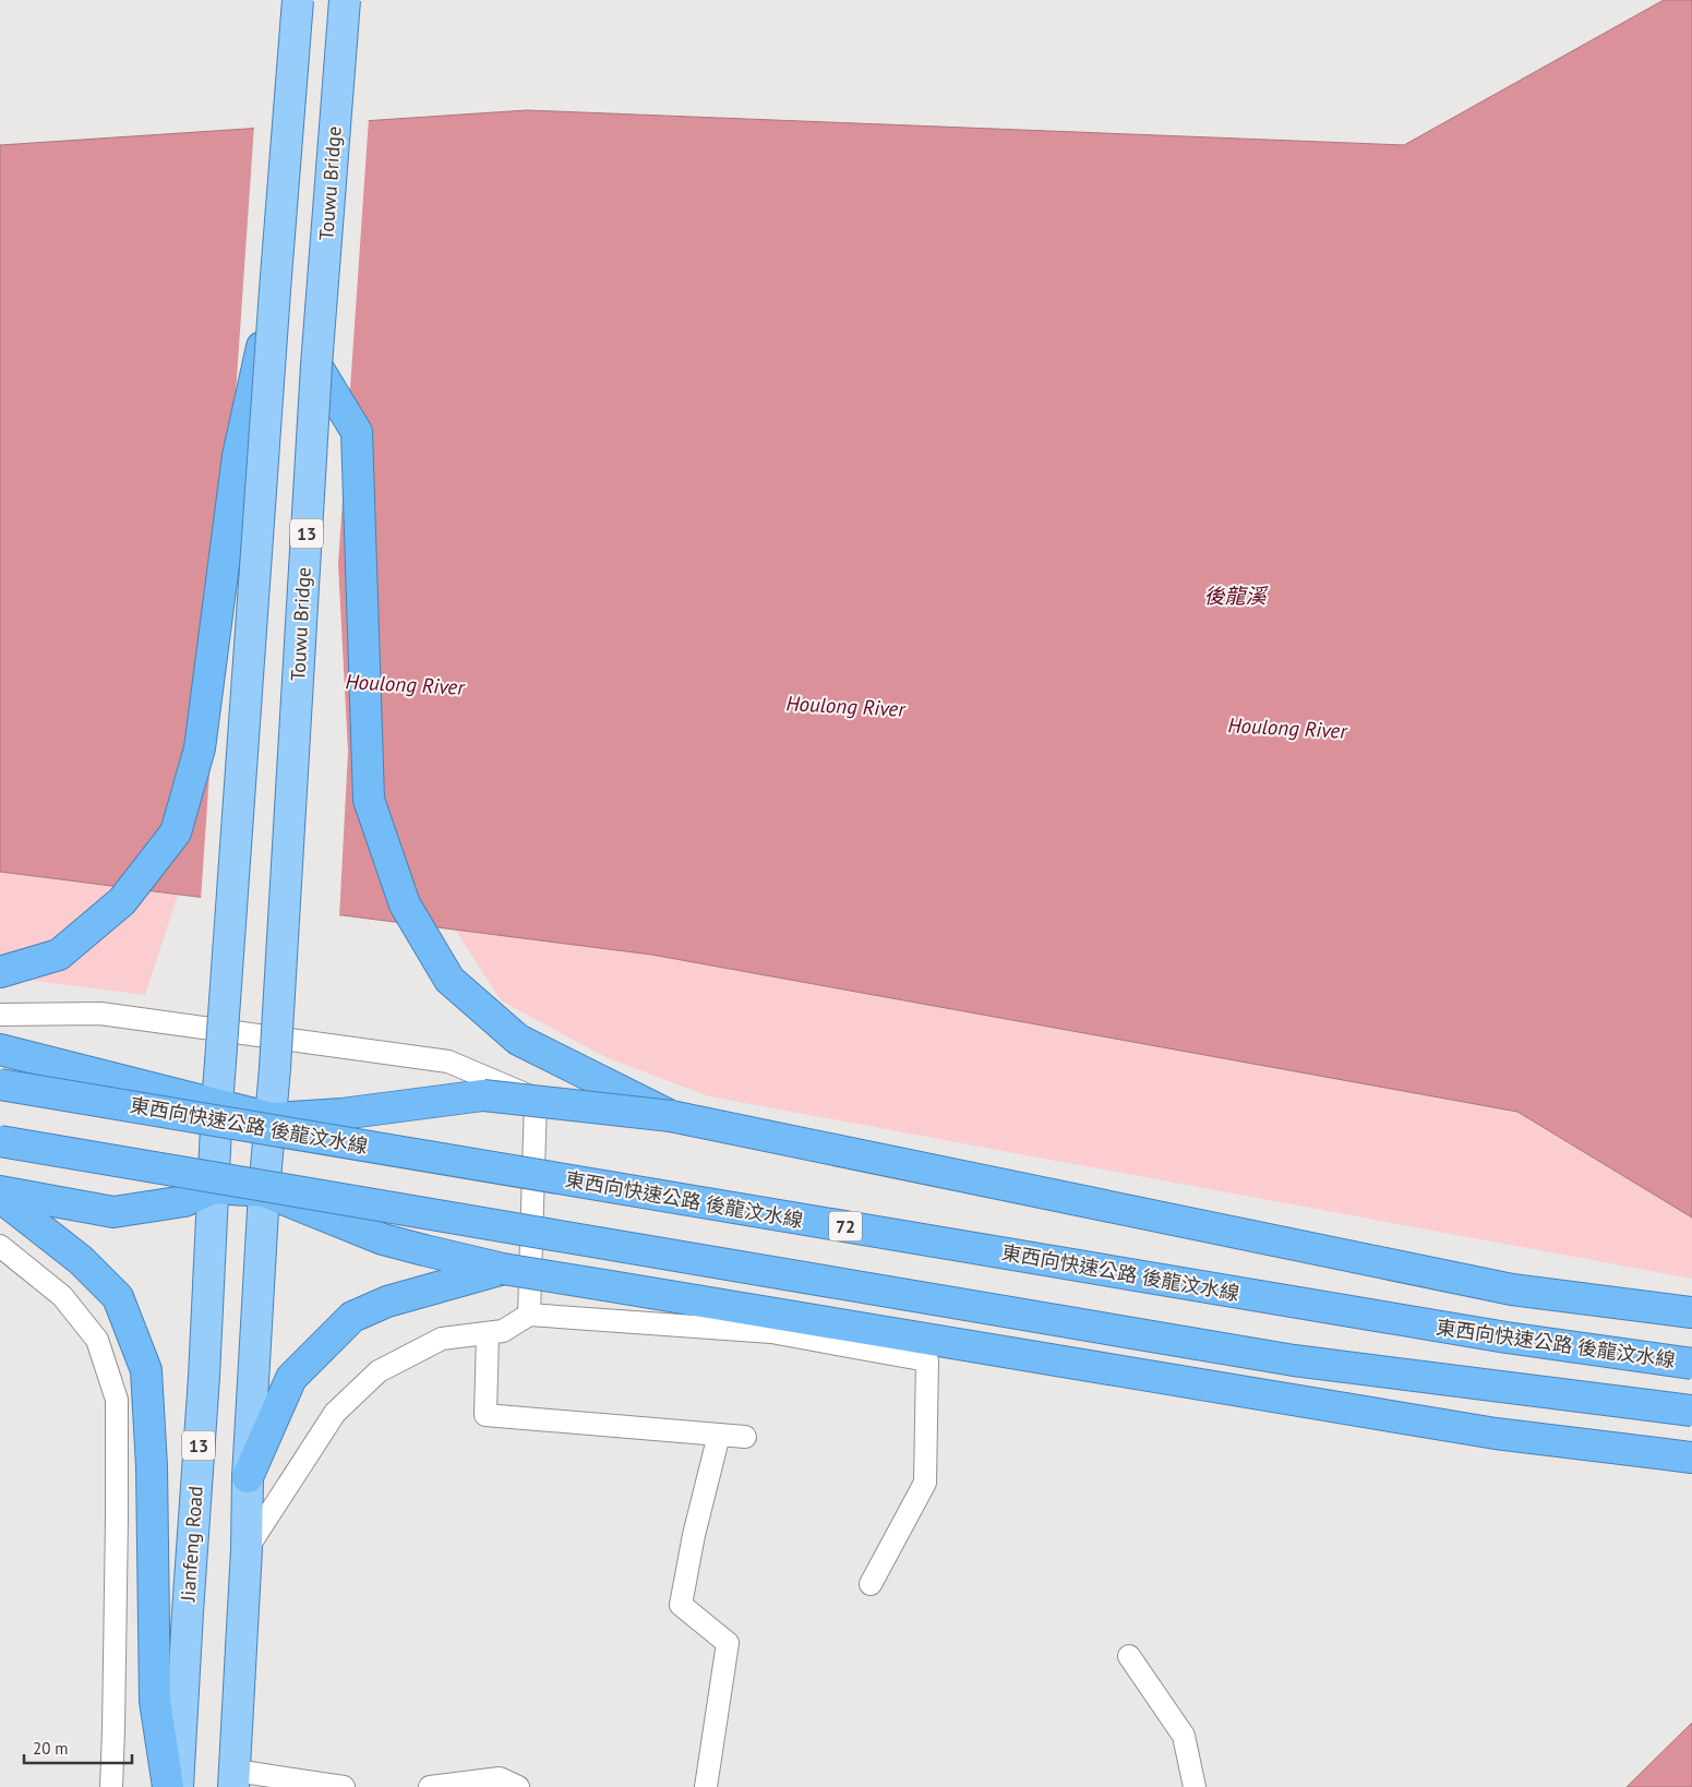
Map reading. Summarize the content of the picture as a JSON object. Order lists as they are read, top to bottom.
{
  "streets": {
    "highway": ["東西向快速公路 後龍汶水線", "72"],
    "main road": ["Touwu Bridge", "13", "Jianfeng Road"]
  },
  "crossings": [
    ["Touwu Bridge", "13"],
    ["13", "Jianfeng Road"]
  ],
  "water": ["後龍溪", "Houlong River"],
  "scale_bar": "20 m"
}
